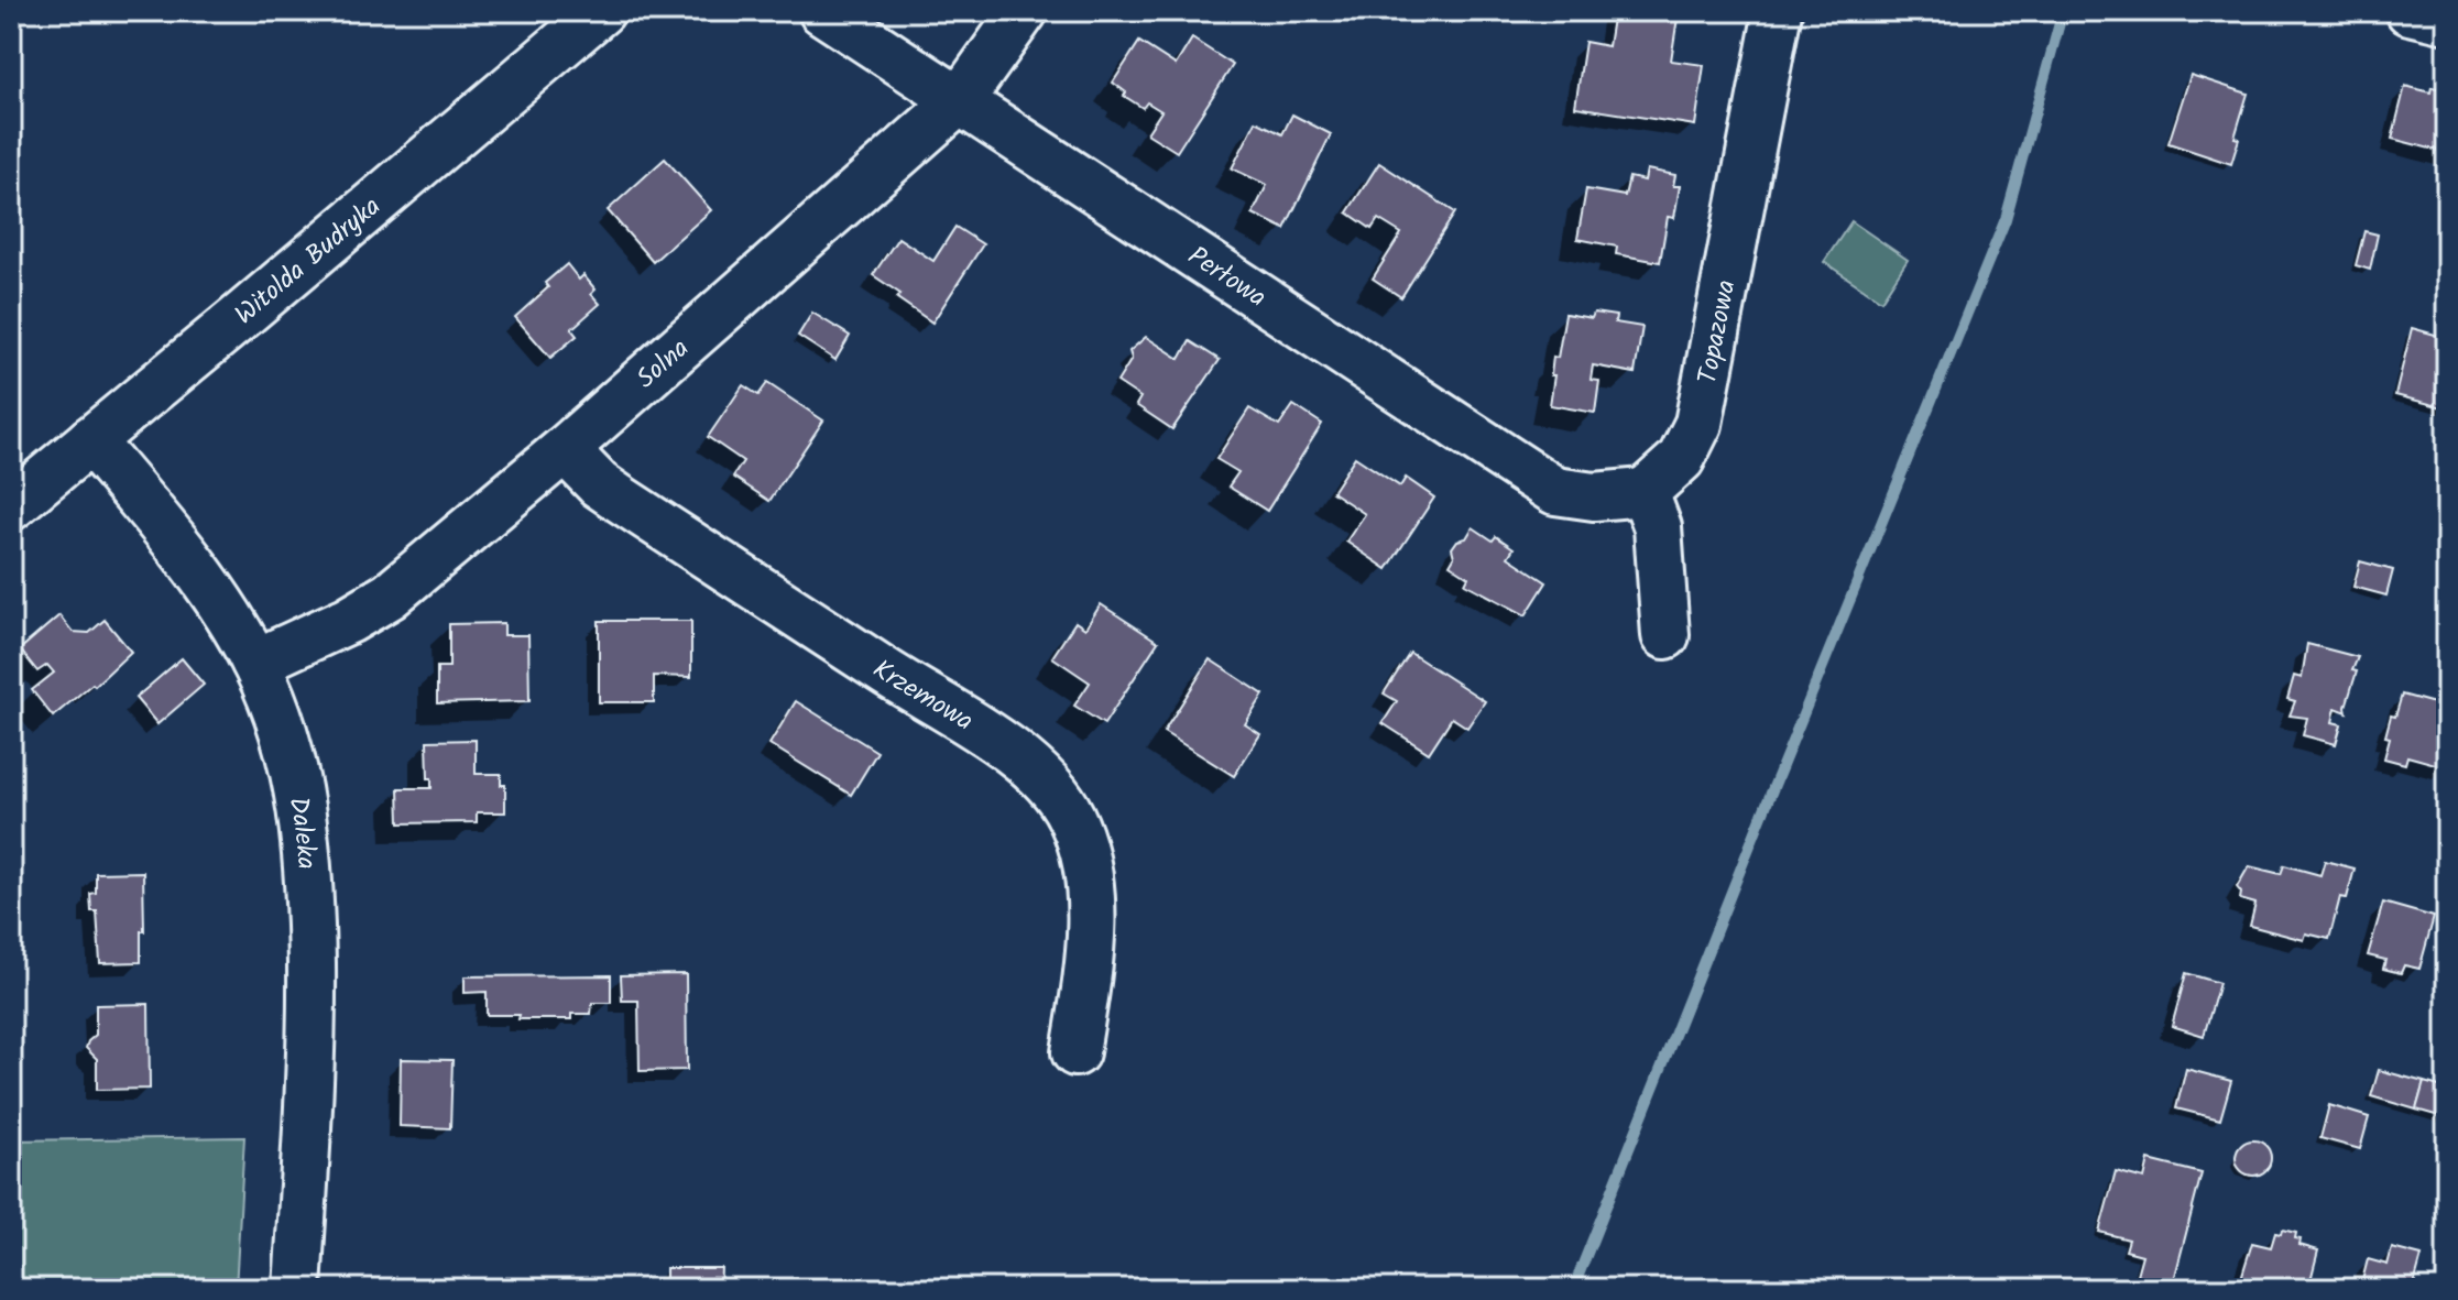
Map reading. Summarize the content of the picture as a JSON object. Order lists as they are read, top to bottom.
{
  "streets": {
    "street": [
      "Witolda Budryka",
      "Perłowa",
      "Topazowa",
      "Solna",
      "Krzemowa",
      "Daleka"
    ]
  },
  "crossings": [
    ["Witolda Budryka", "Daleka"],
    ["Perłowa", "Topazowa"],
    ["Perłowa", "Solna"],
    ["Solna", "Krzemowa"],
    ["Solna", "Daleka"]
  ]
}
